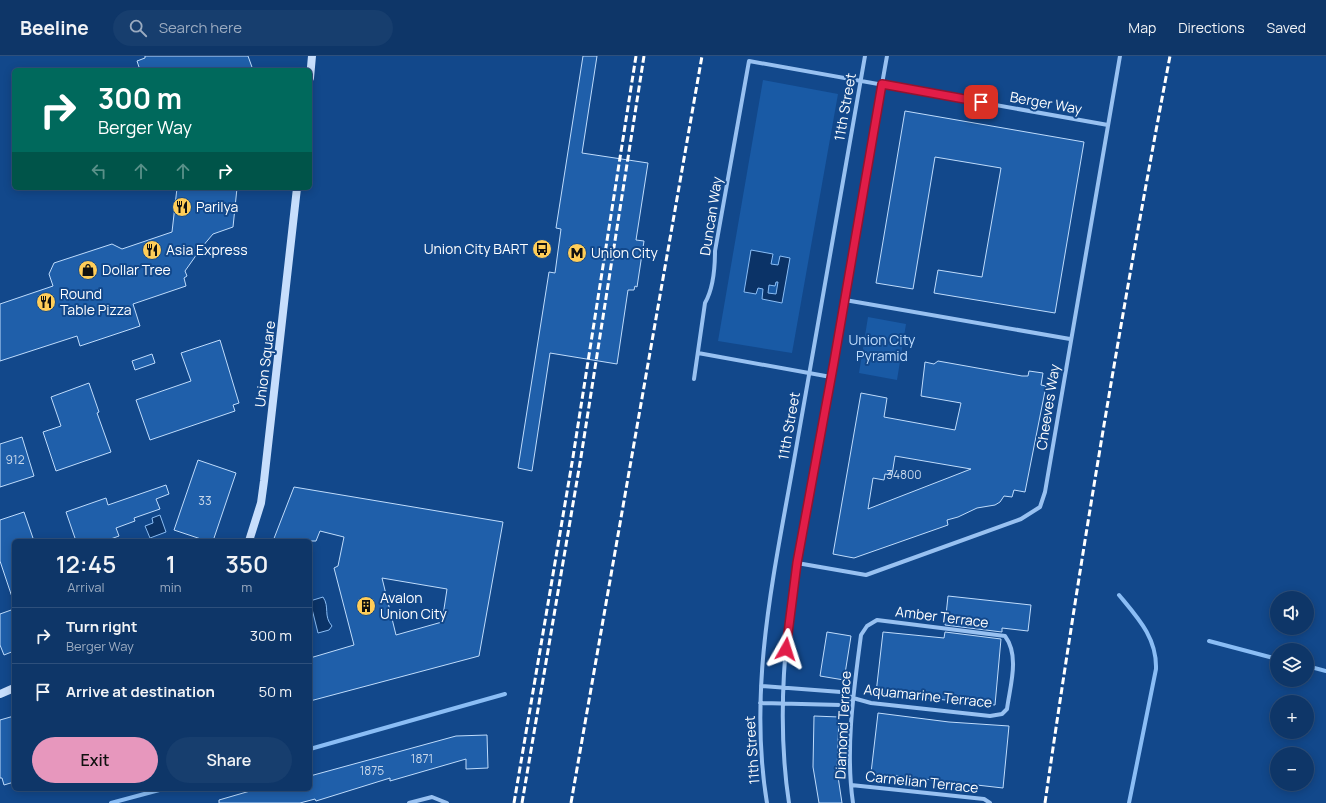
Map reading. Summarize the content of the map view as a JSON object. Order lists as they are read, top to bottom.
{
  "streets": {
    "street": [
      "Berger Way",
      "11th Street",
      "Duncan Way",
      "Union Square",
      "Cheeves Way",
      "Amber Terrace",
      "Aquamarine Terrace",
      "Diamond Terrace",
      "Carnelian Terrace"
    ]
  },
  "crossings": [
    ["Berger Way", "11th Street"],
    ["Berger Way", "Duncan Way"],
    ["Berger Way", "Cheeves Way"],
    ["11th Street", "Duncan Way"],
    ["11th Street", "Aquamarine Terrace"],
    ["Amber Terrace", "Aquamarine Terrace"],
    ["Amber Terrace", "Diamond Terrace"],
    ["Aquamarine Terrace", "Diamond Terrace"],
    ["Diamond Terrace", "Carnelian Terrace"]
  ],
  "parks": ["Union City Pyramid"],
  "places": {
    "restaurant": ["Parilya", "Asia Express", "Round Table Pizza"],
    "bus stop": ["Union City BART"],
    "metro station": ["Union City"],
    "shop": ["Dollar Tree"],
    "building": ["Avalon Union City"]
  },
  "house_numbers": [
    "912",
    "34800",
    "33",
    "1871",
    "1875"
  ],
  "page": {
    "header": "Beeline",
    "search": "Search here",
    "nav": ["Map", "Directions", "Saved"],
    "turn": ["300 m", "Berger Way"],
    "eta": [
      "12:45",
      "Arrival",
      "1",
      "min",
      "350",
      "m"
    ],
    "map_buttons": ["+", "−"],
    "list": [
      {
        "name": "Turn right",
        "note": "Berger Way",
        "value": "300 m"
      },
      {
        "name": "Arrive at destination",
        "value": "50 m"
      }
    ],
    "buttons": ["Exit", "Share"]
  }
}
